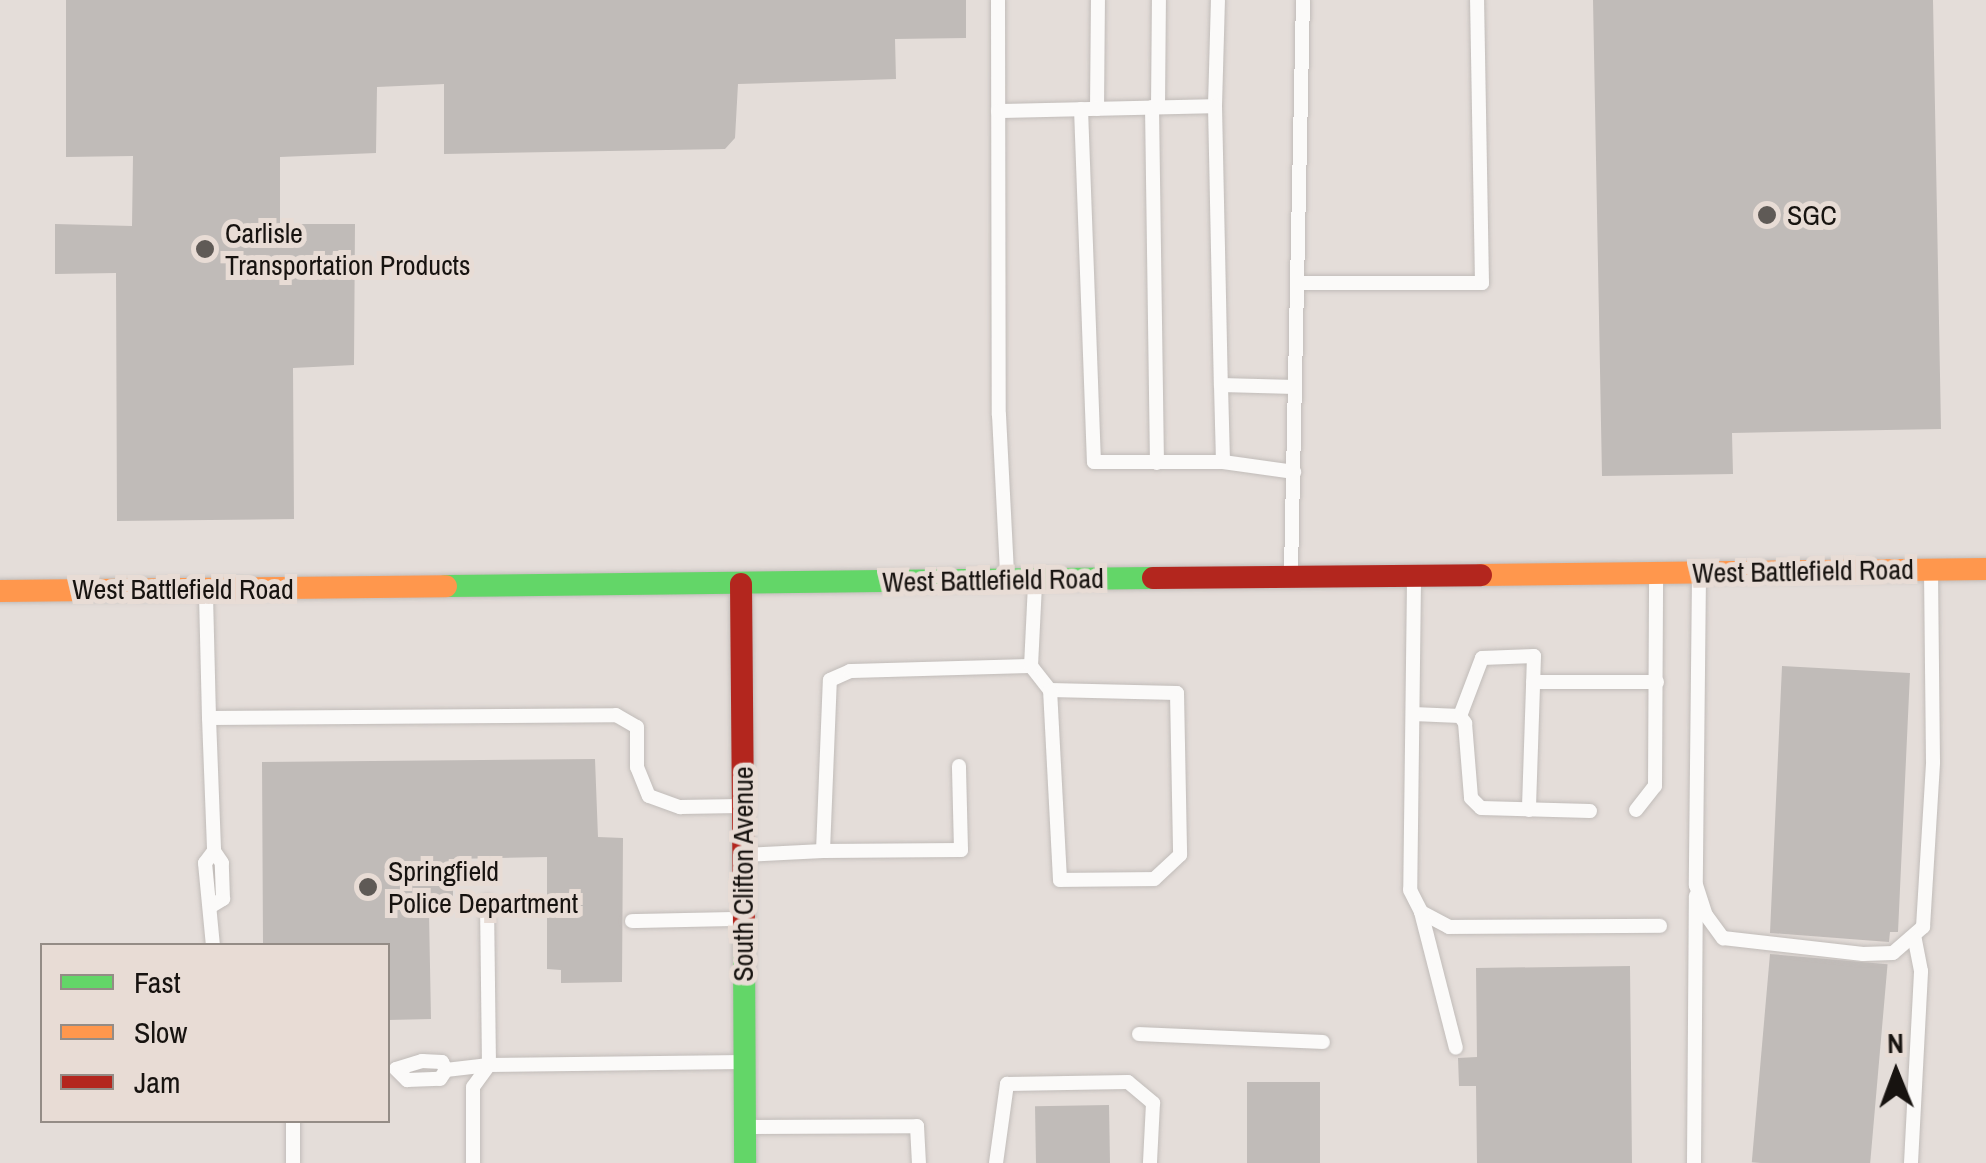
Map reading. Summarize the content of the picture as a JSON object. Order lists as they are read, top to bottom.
{
  "streets": {
    "main road": ["West Battlefield Road", "South Clifton Avenue"]
  },
  "crossings": [
    ["West Battlefield Road", "South Clifton Avenue"]
  ],
  "places": ["SGC", "Carlisle Transportation Products", "Springfield Police Department"],
  "legend": ["Fast", "Slow", "Jam"],
  "north": "top"
}
